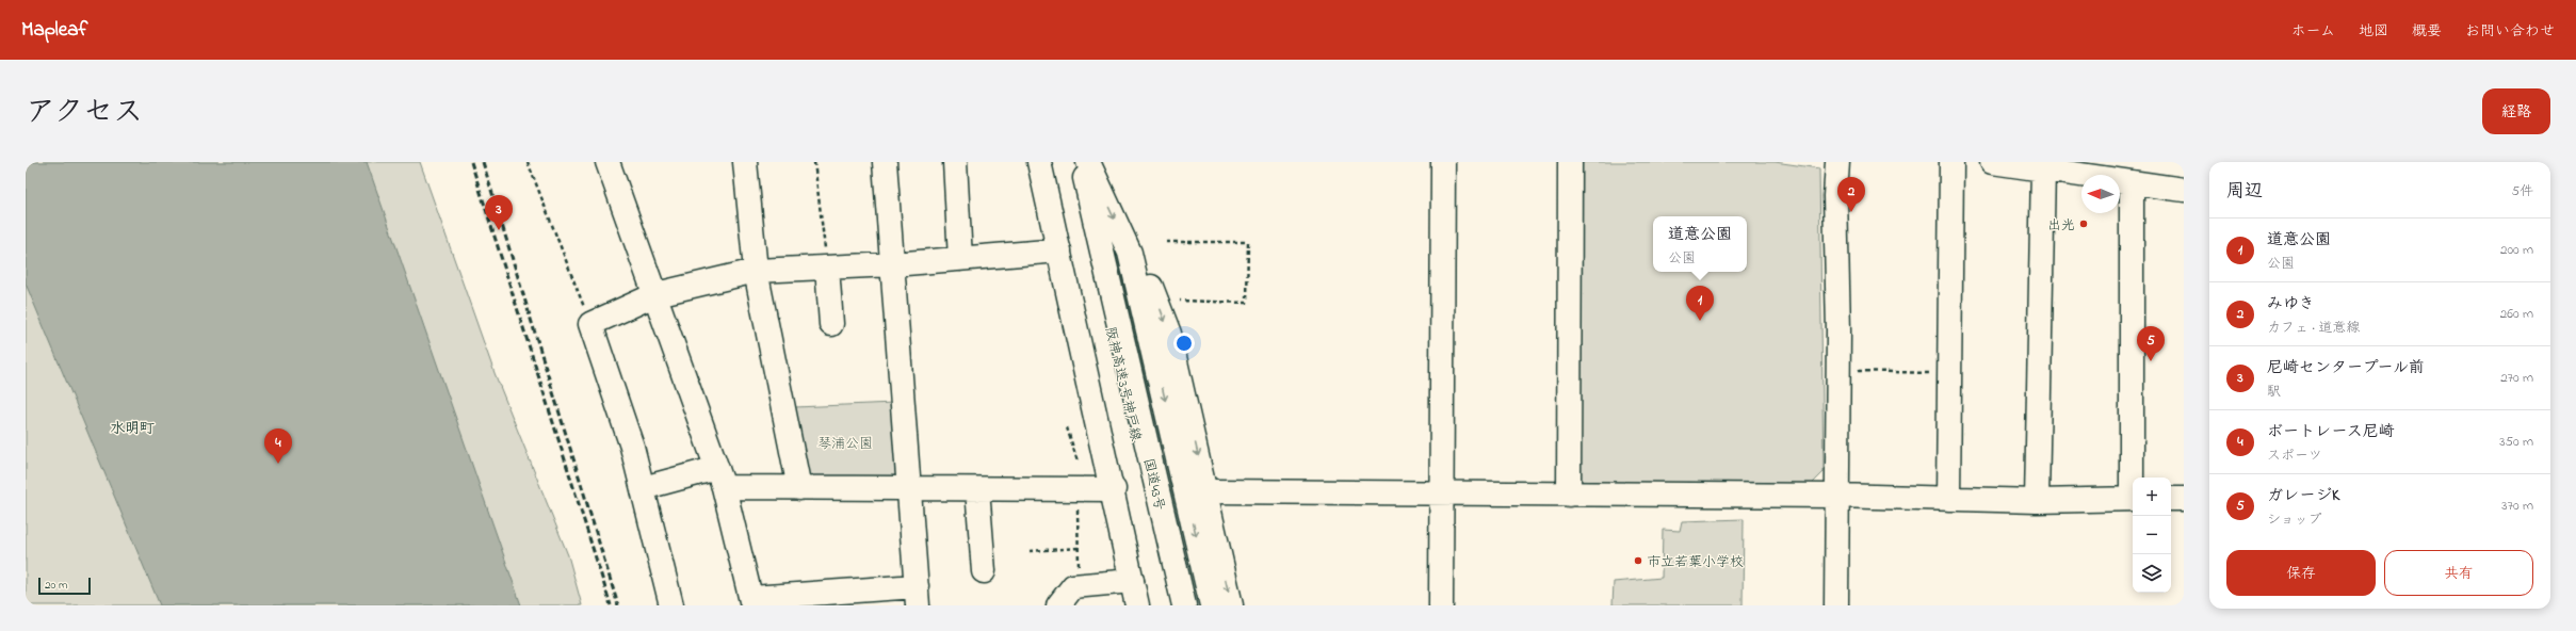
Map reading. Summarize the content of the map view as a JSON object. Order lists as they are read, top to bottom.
{
  "streets": {
    "main road": ["阪神高速3号神戸線", "国道43号"]
  },
  "districts": ["水明町"],
  "parks": ["琴浦公園"],
  "places": ["出光", "市立若葉小学校"],
  "scale_bar": "20 m",
  "north": "left",
  "page": {
    "header": "Mapleaf",
    "nav": [
      "ホーム",
      "地図",
      "概要",
      "お問い合わせ"
    ],
    "title": "アクセス",
    "buttons": [
      "経路",
      ["保存", "共有"]
    ],
    "heading": ["周辺", "5件"],
    "pins": [
      "2",
      "3",
      "1",
      "5",
      "4"
    ],
    "popup": ["道意公園", "公園"],
    "list": [
      {
        "mark": "1",
        "name": "道意公園",
        "note": "公園",
        "value": "200 m"
      },
      {
        "mark": "2",
        "name": "みゆき",
        "note": "カフェ · 道意線",
        "value": "260 m"
      },
      {
        "mark": "3",
        "name": "尼崎センタープール前",
        "note": "駅",
        "value": "270 m"
      },
      {
        "mark": "4",
        "name": "ボートレース尼崎",
        "note": "スポーツ",
        "value": "350 m"
      },
      {
        "mark": "5",
        "name": "ガレージK",
        "note": "ショップ",
        "value": "370 m"
      }
    ],
    "map_buttons": ["+", "−"],
    "scale": "20 m"
  }
}
